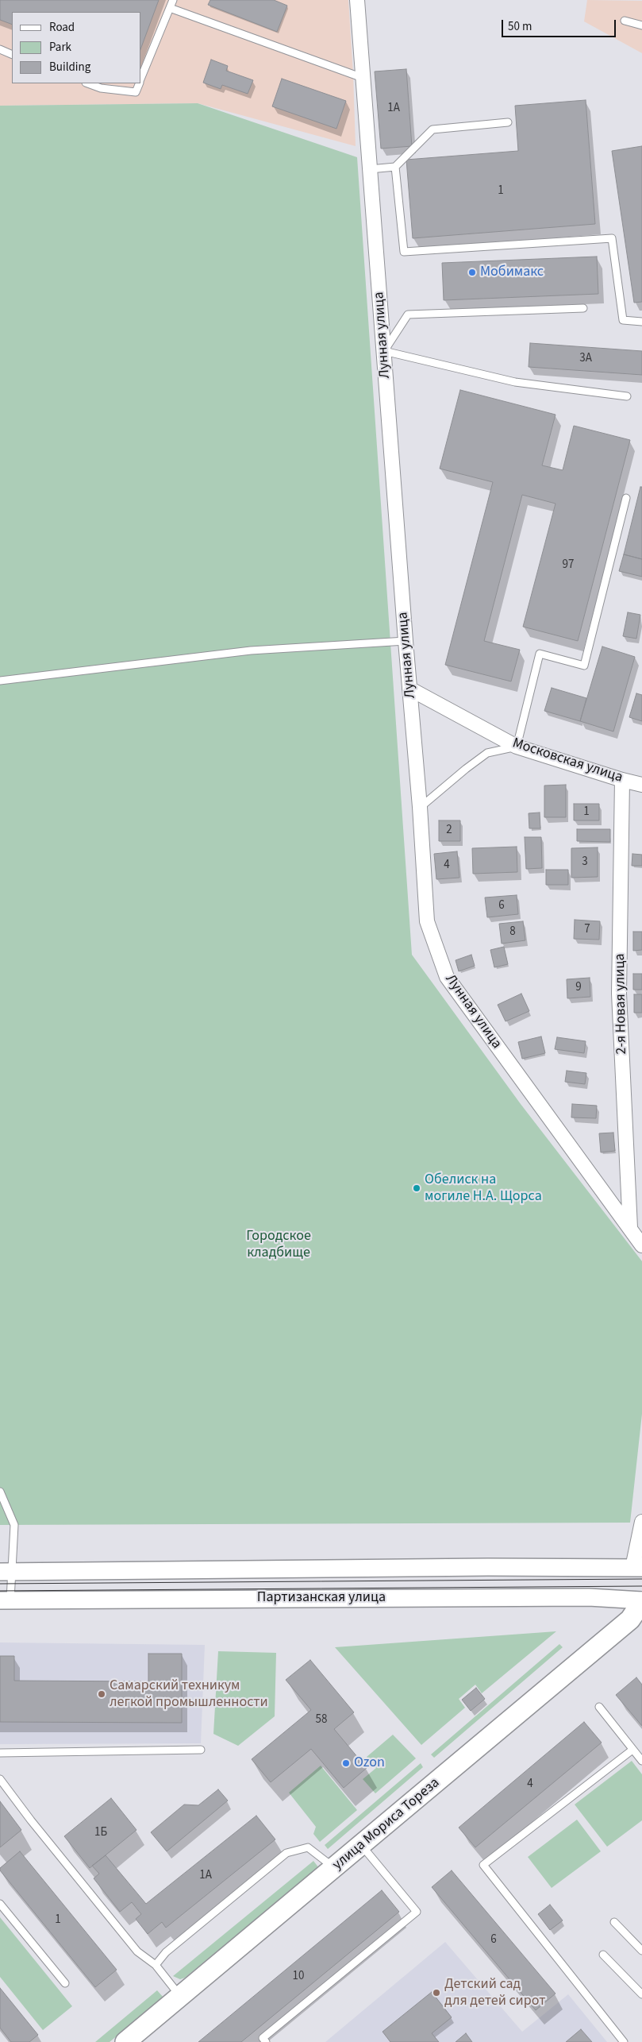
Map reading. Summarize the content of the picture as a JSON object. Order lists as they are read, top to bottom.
{
  "streets": {
    "main road": ["улица Мориса Тореза"],
    "street": [
      "Лунная улица",
      "Московская улица",
      "2-я Новая улица",
      "Партизанская улица"
    ]
  },
  "crossings": [
    ["Лунная улица", "Московская улица"],
    ["Лунная улица", "2-я Новая улица"],
    ["Московская улица", "2-я Новая улица"],
    ["Партизанская улица", "улица Мориса Тореза"]
  ],
  "parks": ["Городское кладбище"],
  "places": [
    "Мобимакс",
    "Обелиск на могиле Н.А. Щорса",
    "Самарский техникум легкой промышленности",
    "Ozon",
    "Детский сад для детей сирот"
  ],
  "house_numbers": [
    "1А",
    "1",
    "3А",
    "97",
    "1",
    "2",
    "3",
    "4",
    "6",
    "7",
    "8",
    "9",
    "58",
    "4",
    "1Б",
    "1А",
    "1",
    "6",
    "10"
  ],
  "legend": ["Road", "Park", "Building"],
  "scale_bar": "50 m"
}
